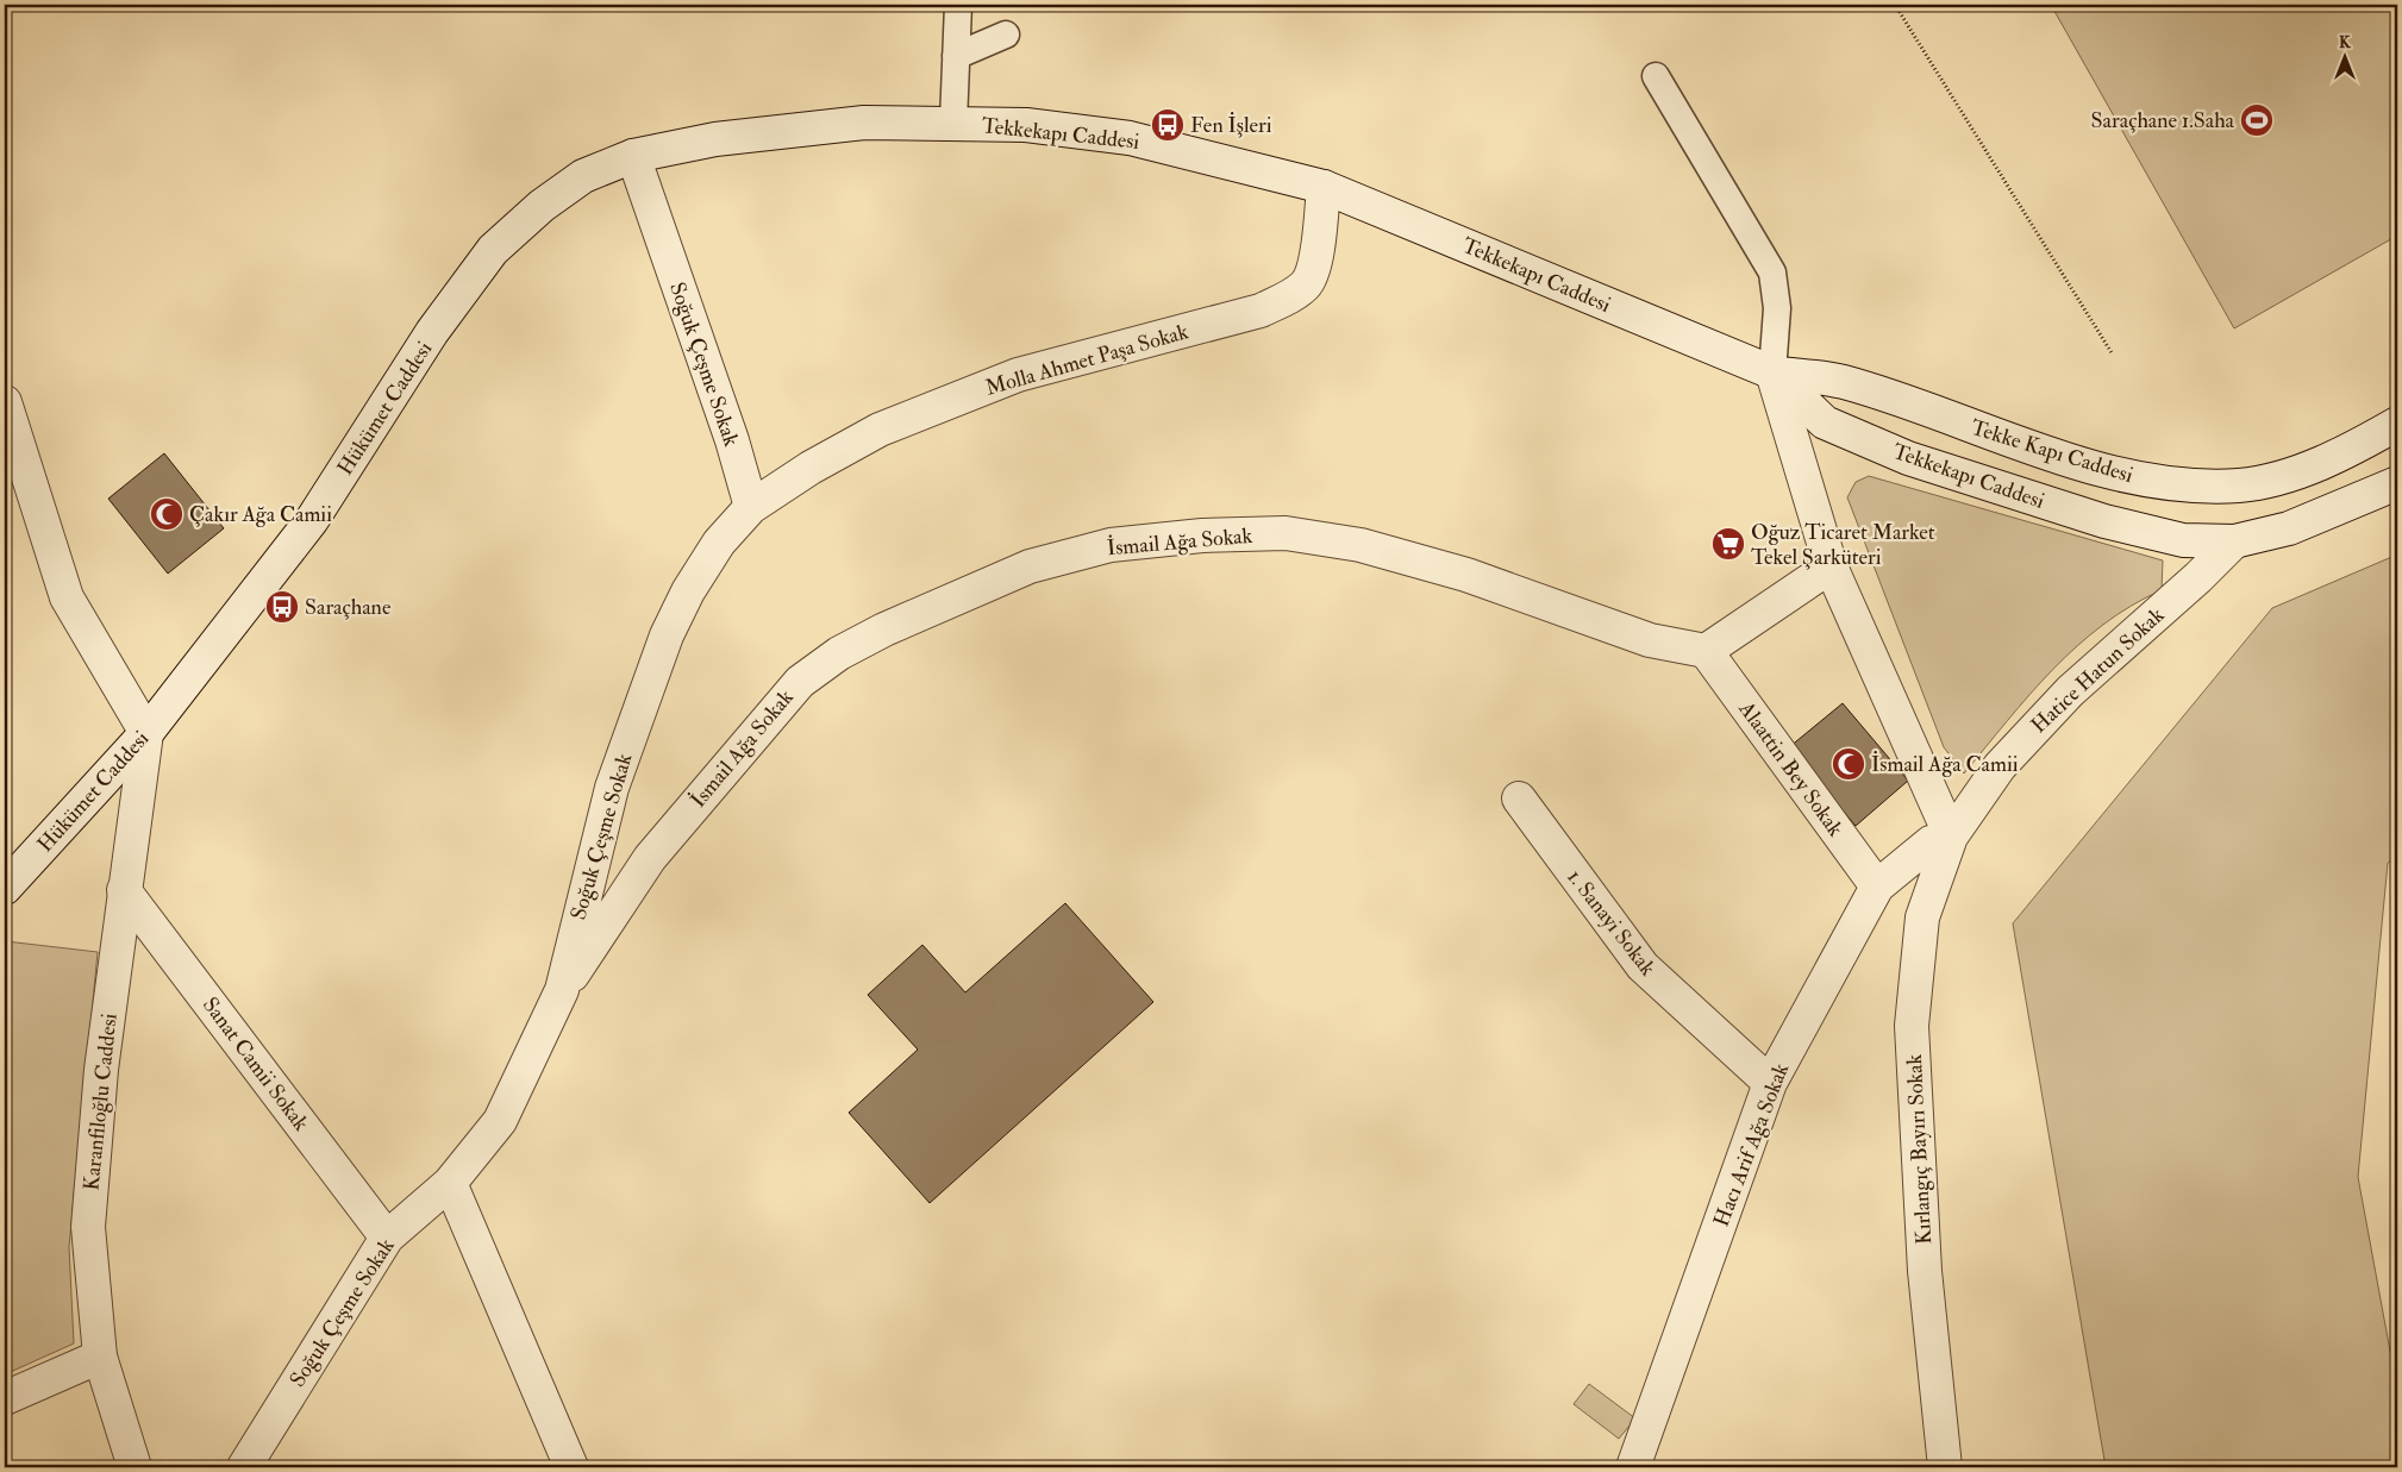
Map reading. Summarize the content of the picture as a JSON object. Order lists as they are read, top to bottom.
{
  "streets": {
    "street": [
      "Tekkekapı Caddesi",
      "Molla Ahmet Paşa Sokak",
      "Soğuk Çeşme Sokak",
      "Hükümet Caddesi",
      "Tekke Kapı Caddesi",
      "İsmail Ağa Sokak",
      "Hatice Hatun Sokak",
      "Alaattin Bey Sokak",
      "1. Sanayi Sokak",
      "Sanat Camii Sokak",
      "Karanfiloğlu Caddesi",
      "Hacı Arif Ağa Sokak",
      "Kırlangıç Bayırı Sokak"
    ]
  },
  "crossings": [
    ["Tekkekapı Caddesi", "Molla Ahmet Paşa Sokak"],
    ["Tekkekapı Caddesi", "Soğuk Çeşme Sokak"],
    ["Tekkekapı Caddesi", "Hükümet Caddesi"],
    ["Tekkekapı Caddesi", "Tekke Kapı Caddesi"],
    ["Tekkekapı Caddesi", "Hatice Hatun Sokak"],
    ["Molla Ahmet Paşa Sokak", "Soğuk Çeşme Sokak"],
    ["Soğuk Çeşme Sokak", "Hükümet Caddesi"],
    ["Soğuk Çeşme Sokak", "İsmail Ağa Sokak"],
    ["Soğuk Çeşme Sokak", "Sanat Camii Sokak"],
    ["Hükümet Caddesi", "Karanfiloğlu Caddesi"],
    ["İsmail Ağa Sokak", "Alaattin Bey Sokak"],
    ["Hatice Hatun Sokak", "Hacı Arif Ağa Sokak"],
    ["Hatice Hatun Sokak", "Kırlangıç Bayırı Sokak"],
    ["Alaattin Bey Sokak", "Hacı Arif Ağa Sokak"],
    ["1. Sanayi Sokak", "Hacı Arif Ağa Sokak"],
    ["Sanat Camii Sokak", "Karanfiloğlu Caddesi"],
    ["Hacı Arif Ağa Sokak", "Kırlangıç Bayırı Sokak"]
  ],
  "places": {
    "sports": ["Saraçhane 1.Saha"],
    "bus stop": ["Fen İşleri", "Saraçhane"],
    "mosque": ["Çakır Ağa Camii", "İsmail Ağa Camii"],
    "supermarket": ["Oğuz Ticaret Market Tekel Şarküteri"]
  },
  "north": "top"
}
